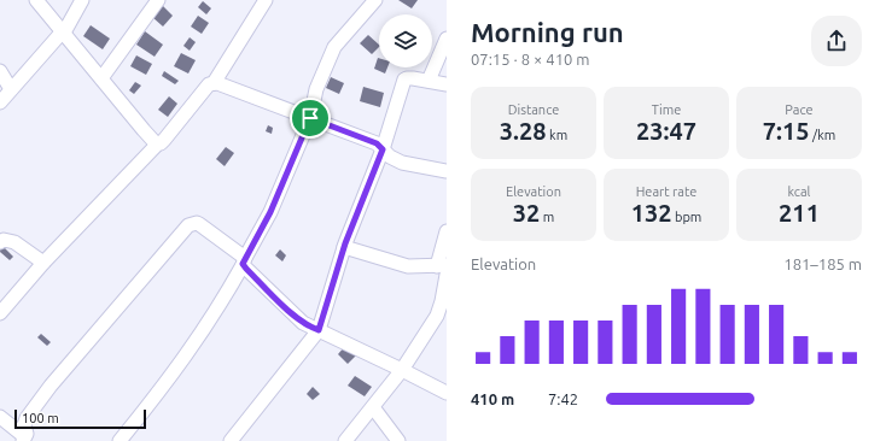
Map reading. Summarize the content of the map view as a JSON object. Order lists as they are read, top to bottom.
{
  "scale_bar": "100 m",
  "page": {
    "heading": ["Morning run", "07:15 · 8 × 410 m"],
    "stats": [
      ["Distance", "3.28 km"],
      ["Time", "23:47"],
      ["Pace", "7:15 /km"],
      ["Elevation", "32 m"],
      ["Heart rate", "132 bpm"],
      ["kcal", "211"]
    ],
    "chart": ["Elevation", "181–185 m"],
    "list": [
      {
        "name": "410 m",
        "note": "7:42"
      }
    ],
    "scale": "100 m"
  }
}
